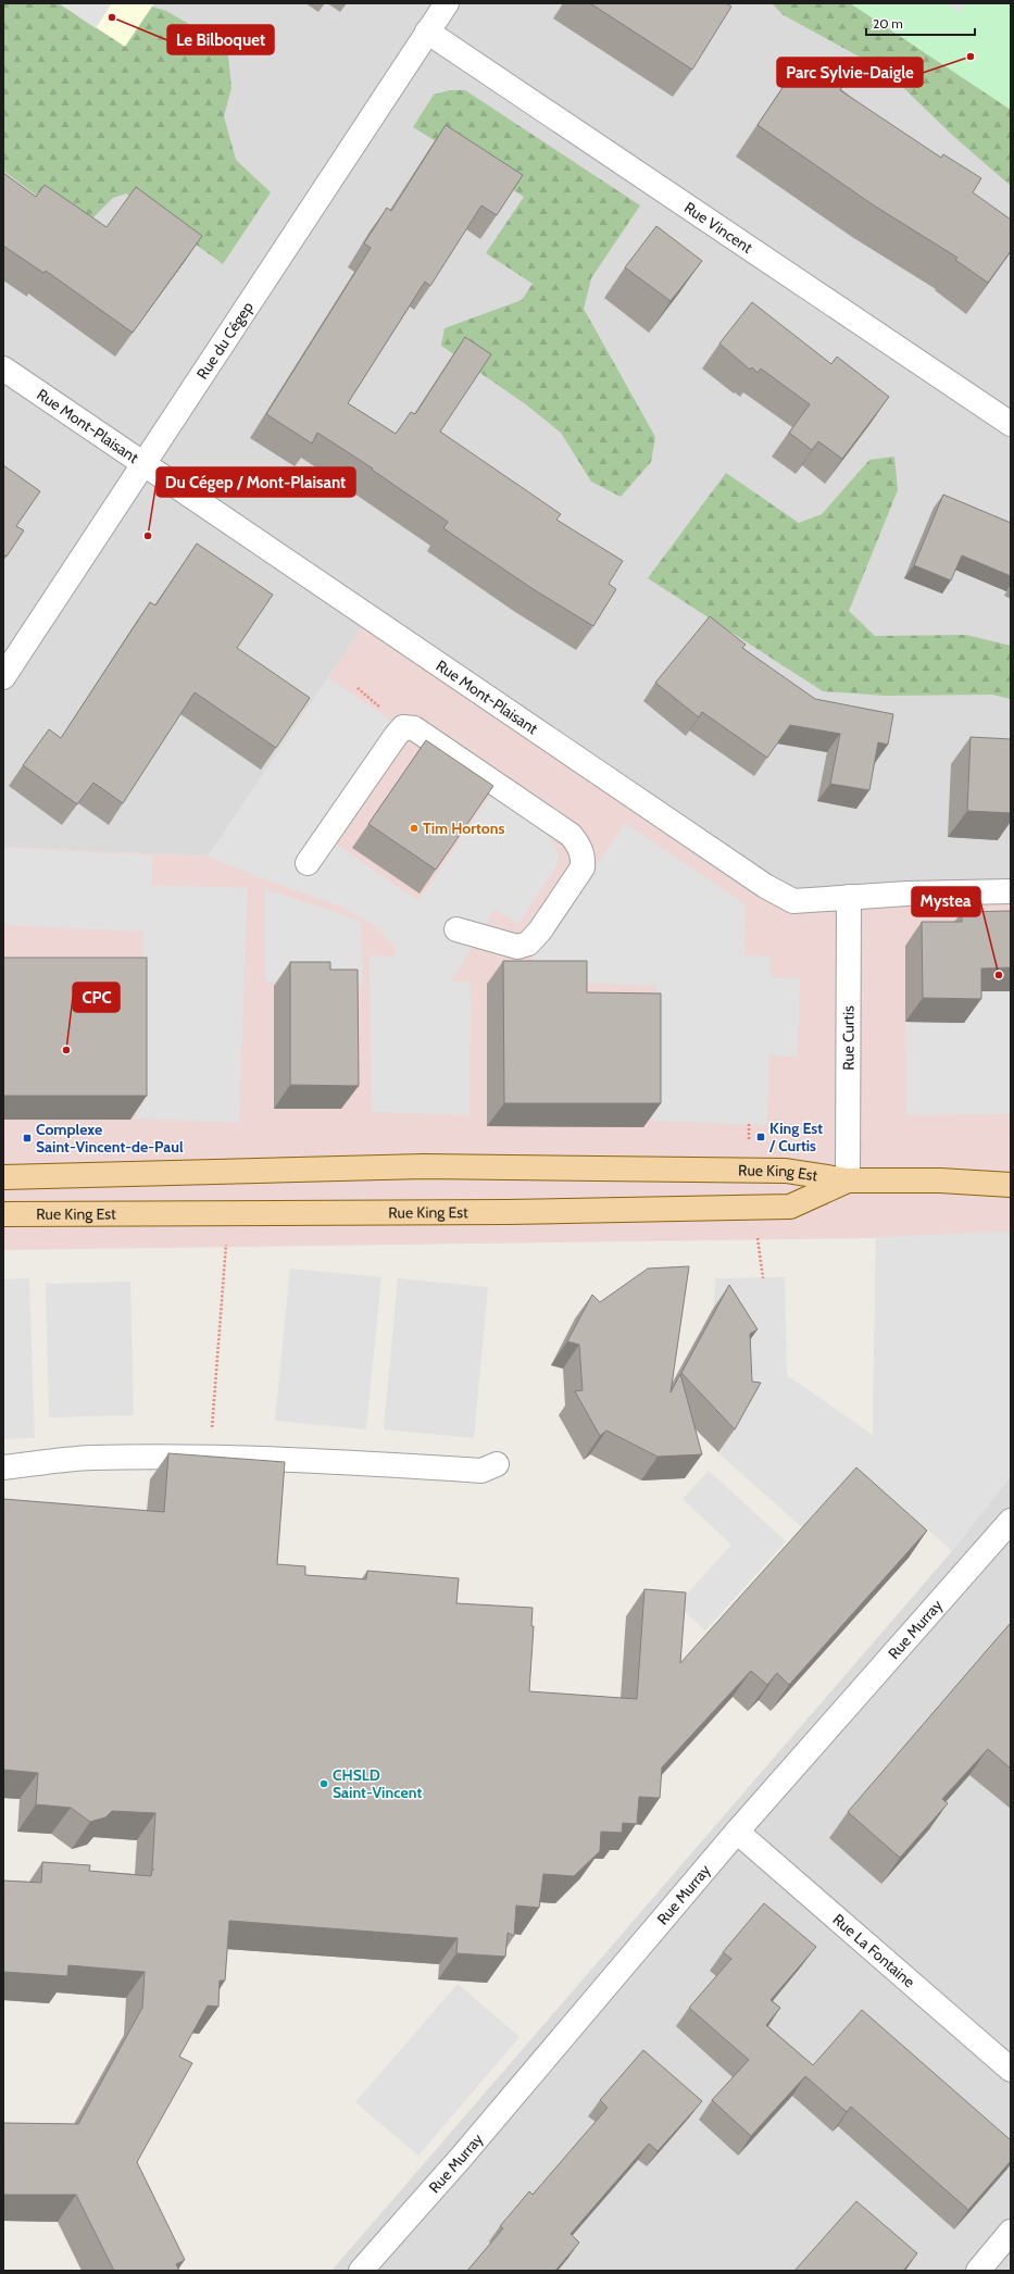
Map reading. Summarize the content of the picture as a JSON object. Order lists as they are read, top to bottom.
{
  "streets": {
    "main road": ["Rue King Est"],
    "street": [
      "Rue Vincent",
      "Rue du Cégep",
      "Rue Mont-Plaisant",
      "Rue Curtis",
      "Rue Murray",
      "Rue La Fontaine"
    ]
  },
  "crossings": [
    ["Rue Vincent", "Rue du Cégep"],
    ["Rue du Cégep", "Rue Mont-Plaisant"],
    ["Rue Mont-Plaisant", "Rue Curtis"],
    ["Rue Curtis", "Rue King Est"],
    ["Rue Murray", "Rue La Fontaine"]
  ],
  "places": {
    "other": [
      "Le Bilboquet",
      "Parc Sylvie-Daigle",
      "Du Cégep / Mont-Plaisant",
      "Tim Hortons",
      "Mystea",
      "CPC",
      "CHSLD Saint-Vincent"
    ],
    "transit": ["King Est / Curtis", "Complexe Saint-Vincent-de-Paul"]
  },
  "scale_bar": "20 m"
}
